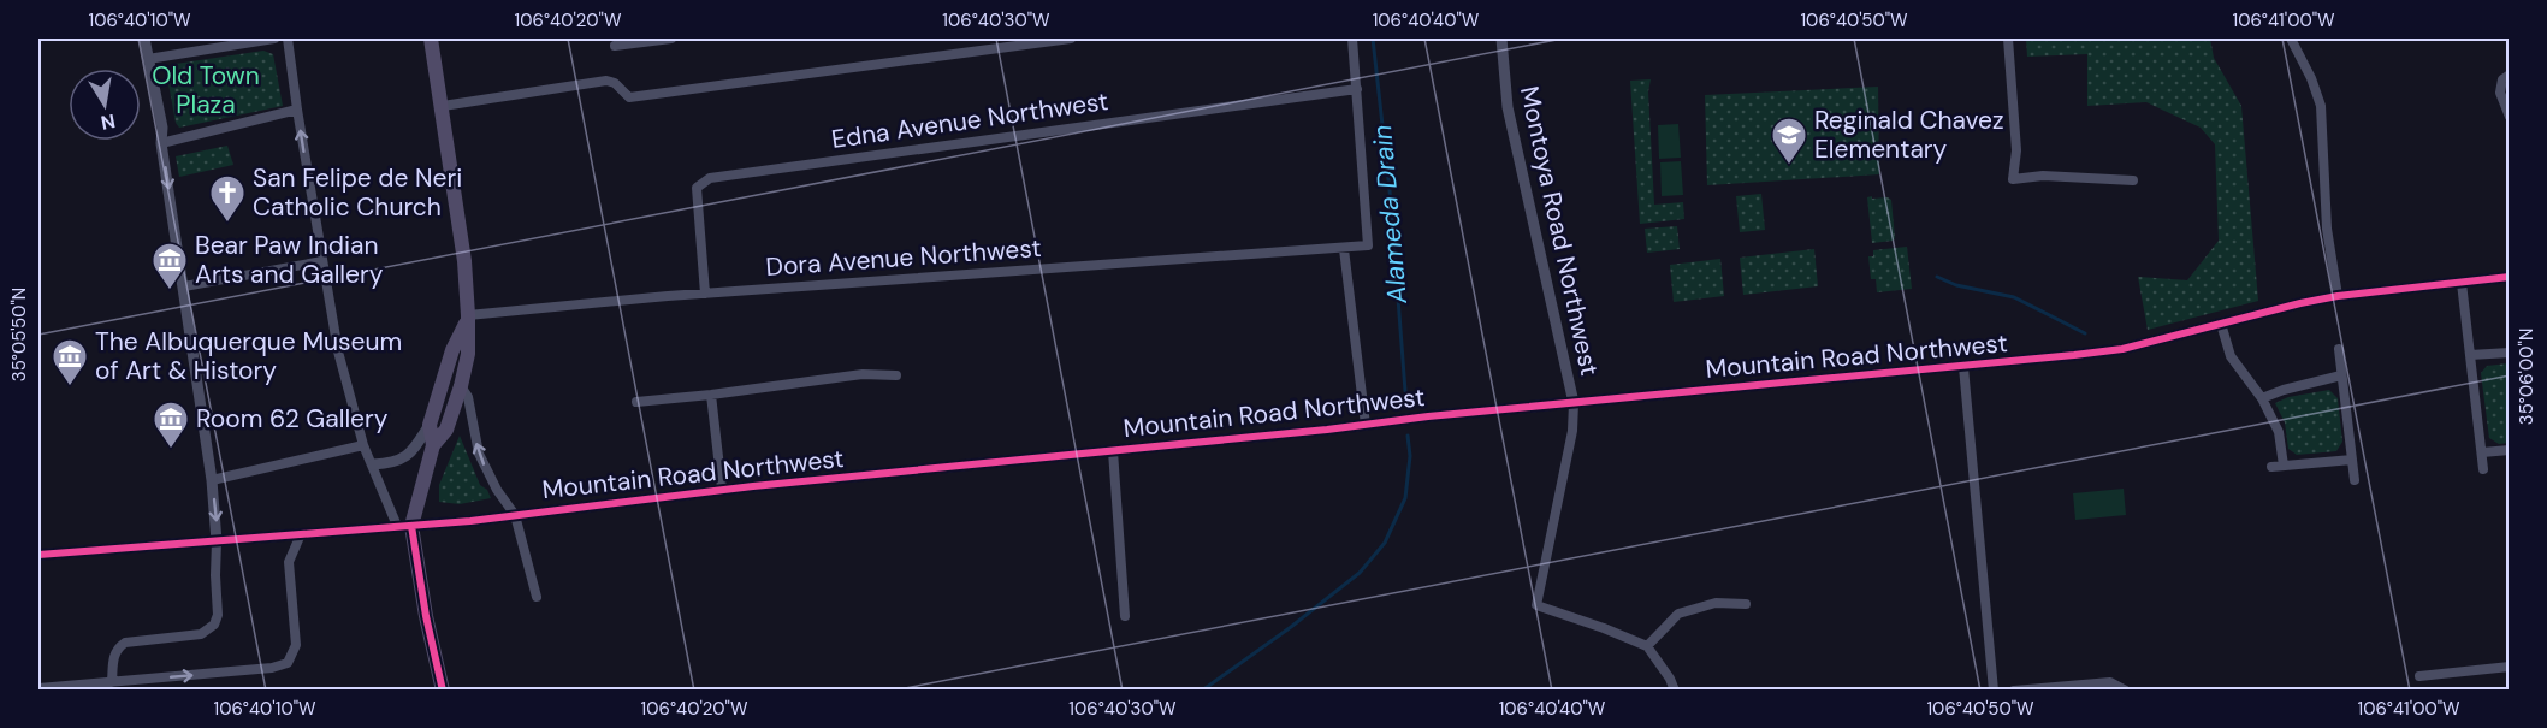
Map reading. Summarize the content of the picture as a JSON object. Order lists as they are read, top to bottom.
{
  "streets": {
    "street": [
      "Edna Avenue Northwest",
      "Montoya Road Northwest",
      "Dora Avenue Northwest",
      "Mountain Road Northwest"
    ]
  },
  "crossings": [
    ["Edna Avenue Northwest", "Dora Avenue Northwest"],
    ["Montoya Road Northwest", "Mountain Road Northwest"]
  ],
  "water": ["Alameda Drain"],
  "parks": ["Old Town Plaza"],
  "places": {
    "school or university": ["Reginald Chavez Elementary"],
    "church": ["San Felipe de Neri Catholic Church"],
    "museum": ["Bear Paw Indian Arts and Gallery", "The Albuquerque Museum of Art & History", "Room 62 Gallery"]
  },
  "north": "bottom",
  "coordinates": [
    "106°40'10\"W",
    "106°40'20\"W",
    "106°40'30\"W",
    "106°40'40\"W",
    "106°40'50\"W",
    "106°41'00\"W",
    "35°05'50\"N",
    "35°06'00\"N"
  ]
}
